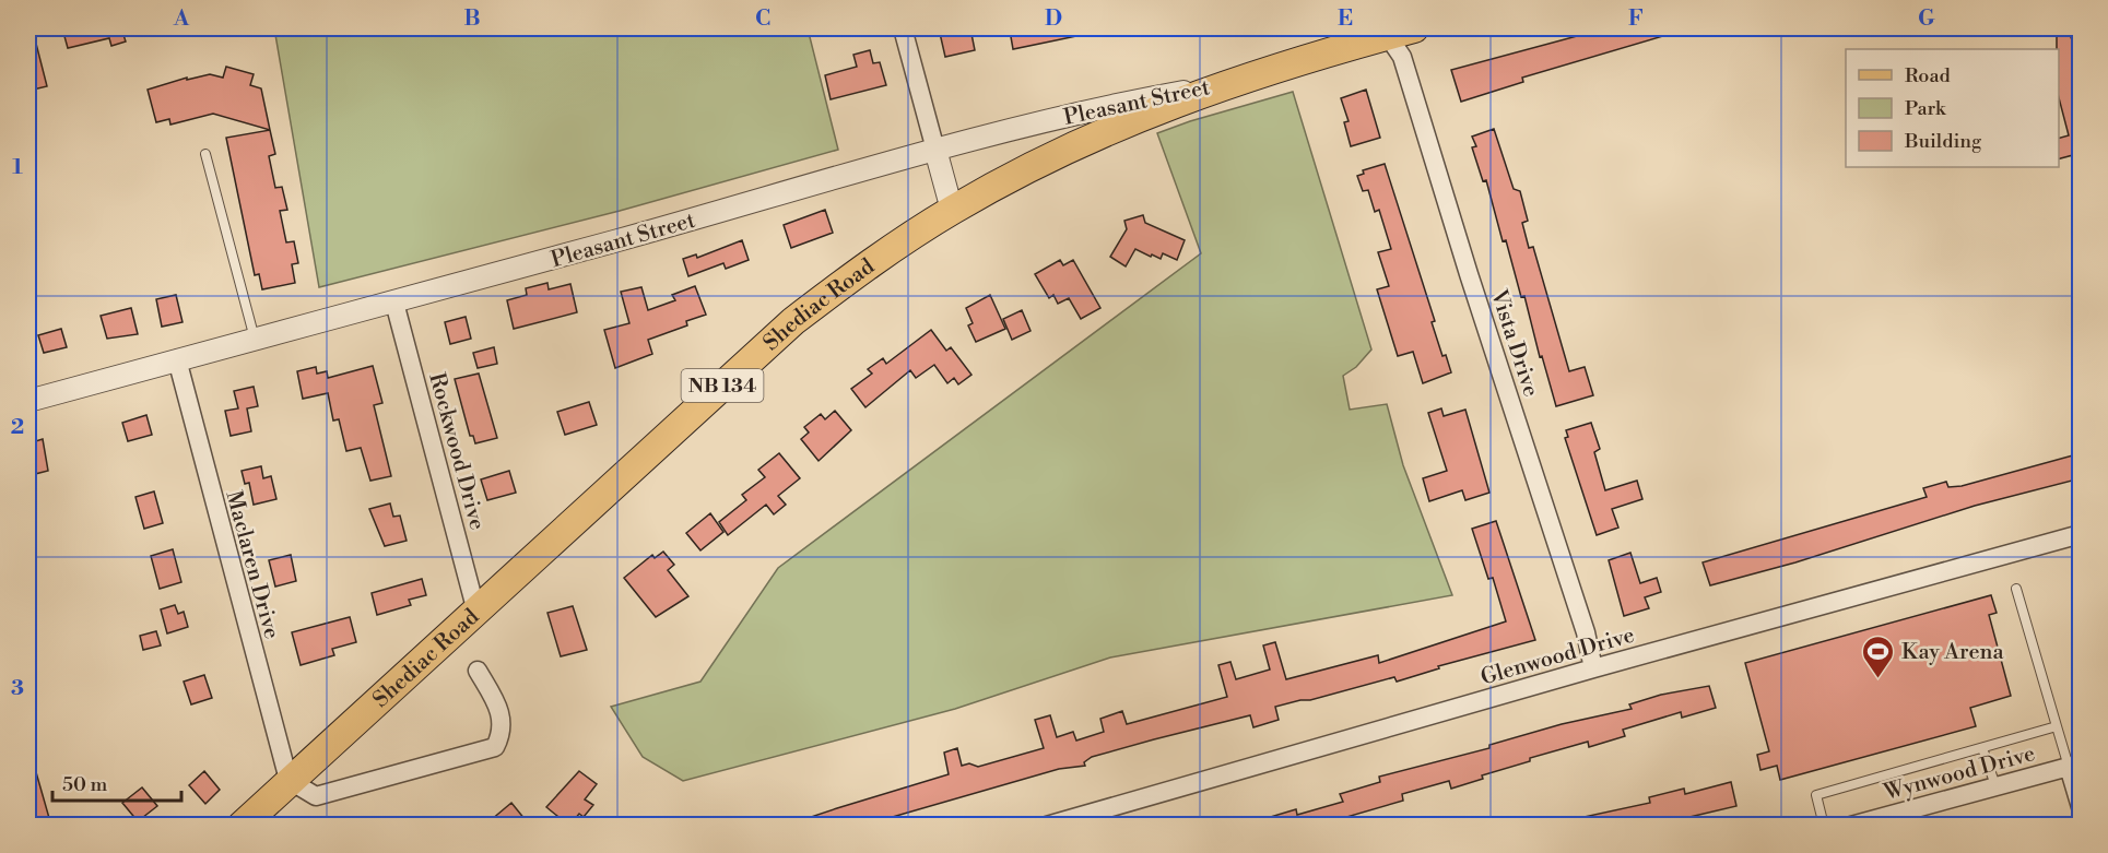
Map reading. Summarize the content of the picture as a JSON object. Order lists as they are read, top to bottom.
{
  "streets": {
    "main road": ["Shediac Road", "NB 134"],
    "street": [
      "Pleasant Street",
      "Vista Drive",
      "Rockwood Drive",
      "Maclaren Drive",
      "Glenwood Drive",
      "Wynwood Drive"
    ]
  },
  "crossings": [
    ["Pleasant Street", "Shediac Road"],
    ["Pleasant Street", "Rockwood Drive"],
    ["Pleasant Street", "Maclaren Drive"],
    ["Shediac Road", "Vista Drive"],
    ["Shediac Road", "Rockwood Drive"],
    ["Shediac Road", "Maclaren Drive"],
    ["Vista Drive", "Glenwood Drive"]
  ],
  "places": {
    "sports": ["Kay Arena"]
  },
  "legend": ["Road", "Park", "Building"],
  "scale_bar": "50 m",
  "grid": {
    "columns": [
      "A",
      "B",
      "C",
      "D",
      "E",
      "F",
      "G"
    ],
    "rows": ["1", "2", "3"]
  }
}
